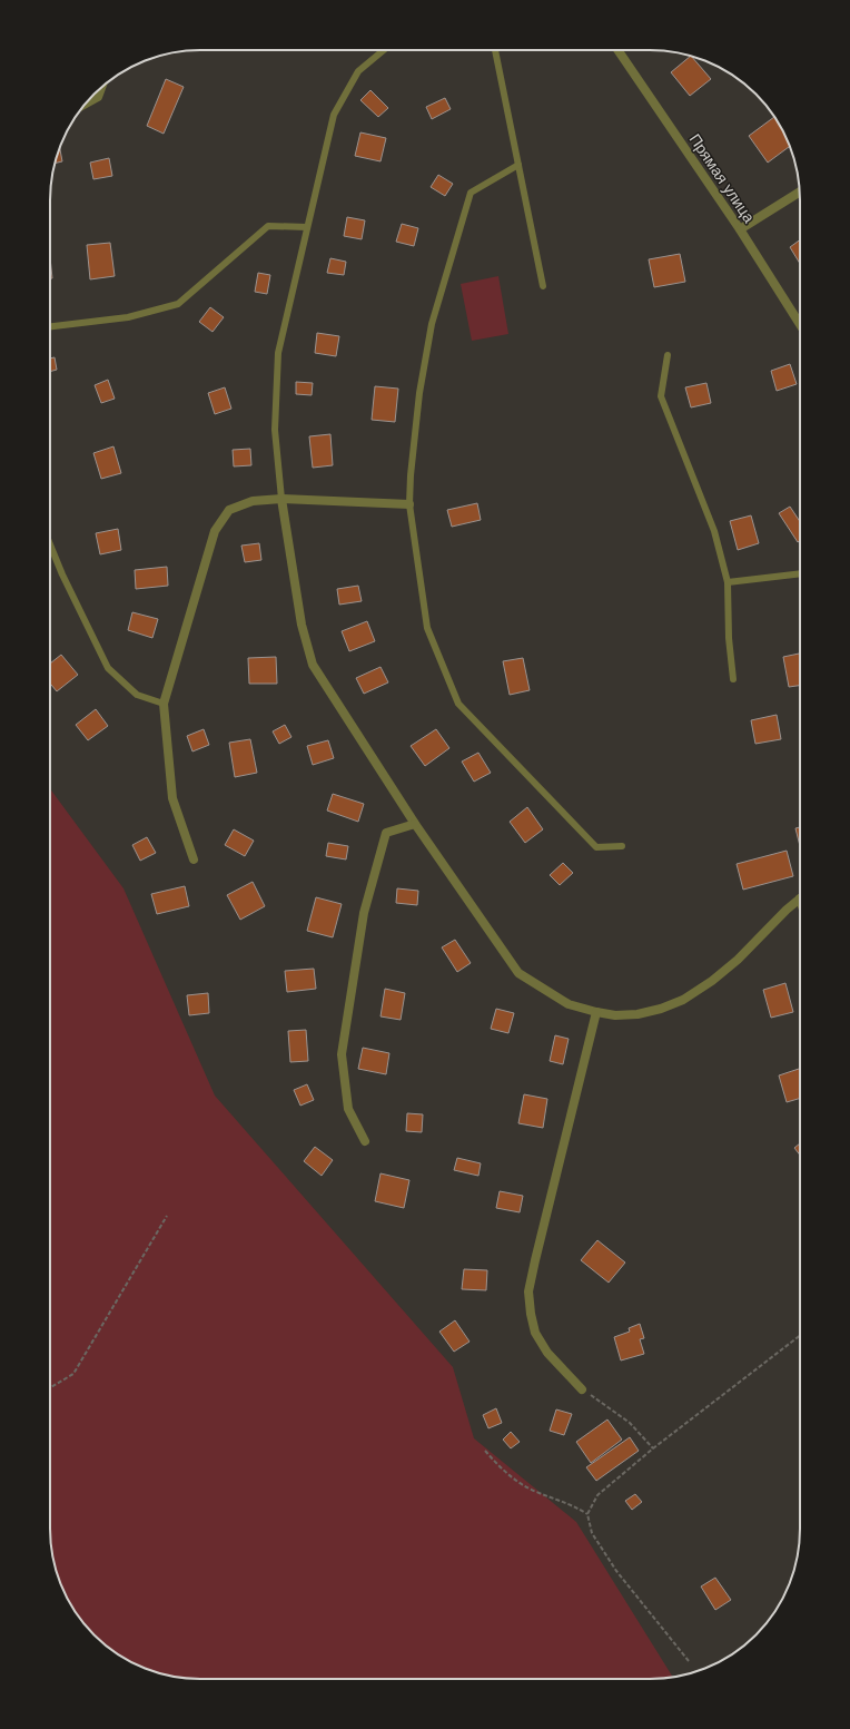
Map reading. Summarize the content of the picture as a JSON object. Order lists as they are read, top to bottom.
{
  "streets": {
    "street": ["Прямая улица"]
  }
}
